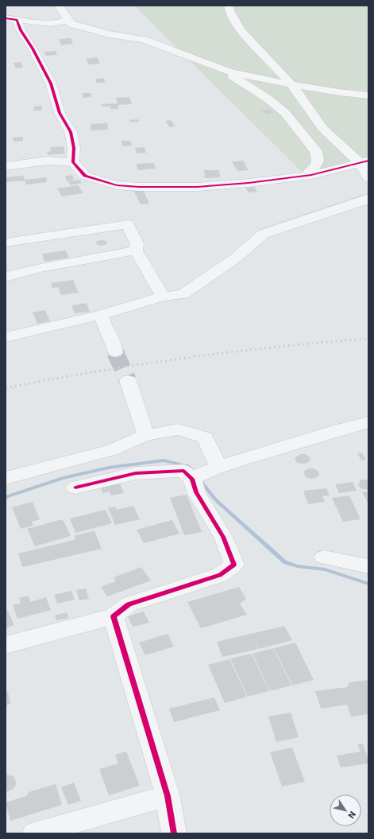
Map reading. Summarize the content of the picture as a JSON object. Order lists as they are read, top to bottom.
{
  "north": "bottom right"
}
